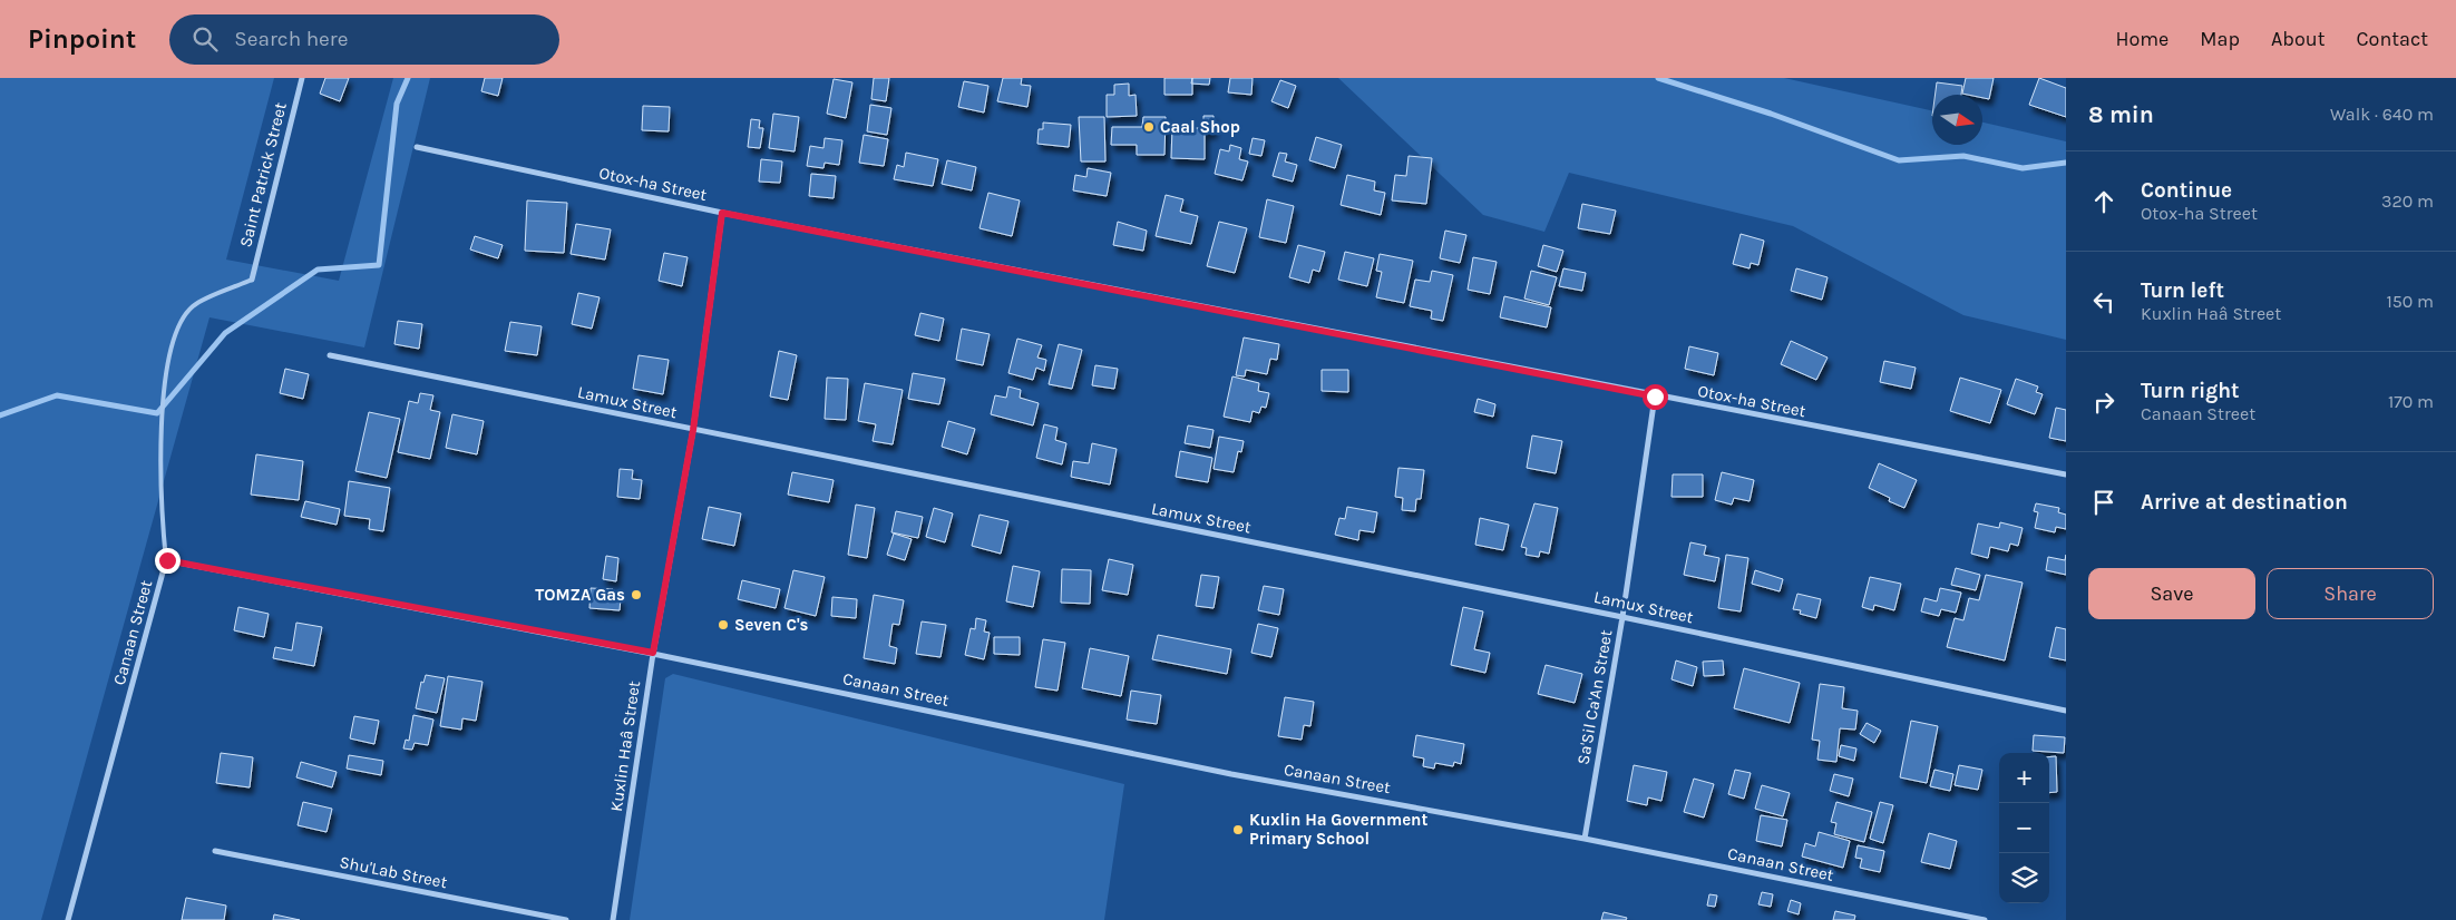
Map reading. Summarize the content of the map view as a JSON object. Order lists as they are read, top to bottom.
{
  "streets": {
    "street": [
      "Saint Patrick Street",
      "Otox-ha Street",
      "Lamux Street",
      "Canaan Street",
      "Sa'Sil Ca'An Street",
      "Kuxlin Haâ Street",
      "Shu'Lab Street"
    ]
  },
  "crossings": [
    ["Otox-ha Street", "Sa'Sil Ca'An Street"],
    ["Otox-ha Street", "Kuxlin Haâ Street"],
    ["Lamux Street", "Sa'Sil Ca'An Street"],
    ["Lamux Street", "Kuxlin Haâ Street"],
    ["Canaan Street", "Sa'Sil Ca'An Street"],
    ["Canaan Street", "Kuxlin Haâ Street"]
  ],
  "places": [
    "Caal Shop",
    "TOMZA Gas",
    "Seven C's",
    "Kuxlin Ha Government Primary School"
  ],
  "north": "right",
  "page": {
    "header": "Pinpoint",
    "search": "Search here",
    "nav": [
      "Home",
      "Map",
      "About",
      "Contact"
    ],
    "heading": ["8 min", "Walk · 640 m"],
    "list": [
      ["Continue", "Otox-ha Street", "320 m"],
      ["Turn left", "Kuxlin Haâ Street", "150 m"],
      ["Turn right", "Canaan Street", "170 m"],
      "Arrive at destination"
    ],
    "buttons": ["Save", "Share"],
    "map_buttons": ["+", "−"]
  }
}
